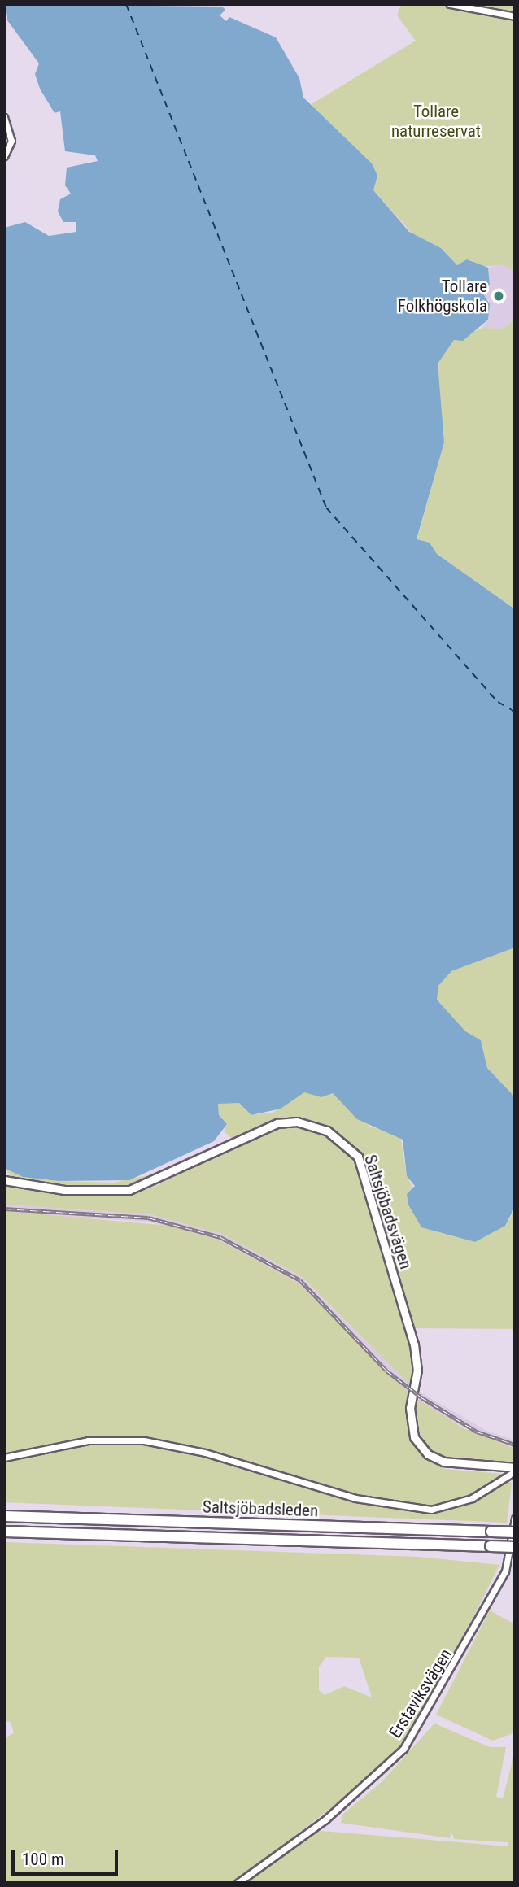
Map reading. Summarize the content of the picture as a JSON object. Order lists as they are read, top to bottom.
{
  "streets": {
    "highway": ["Saltsjöbadsleden"],
    "street": ["Saltsjöbadsvägen", "Erstaviksvägen"]
  },
  "parks": ["Tollare naturreservat"],
  "places": ["Tollare Folkhögskola"],
  "scale_bar": "100 m"
}
